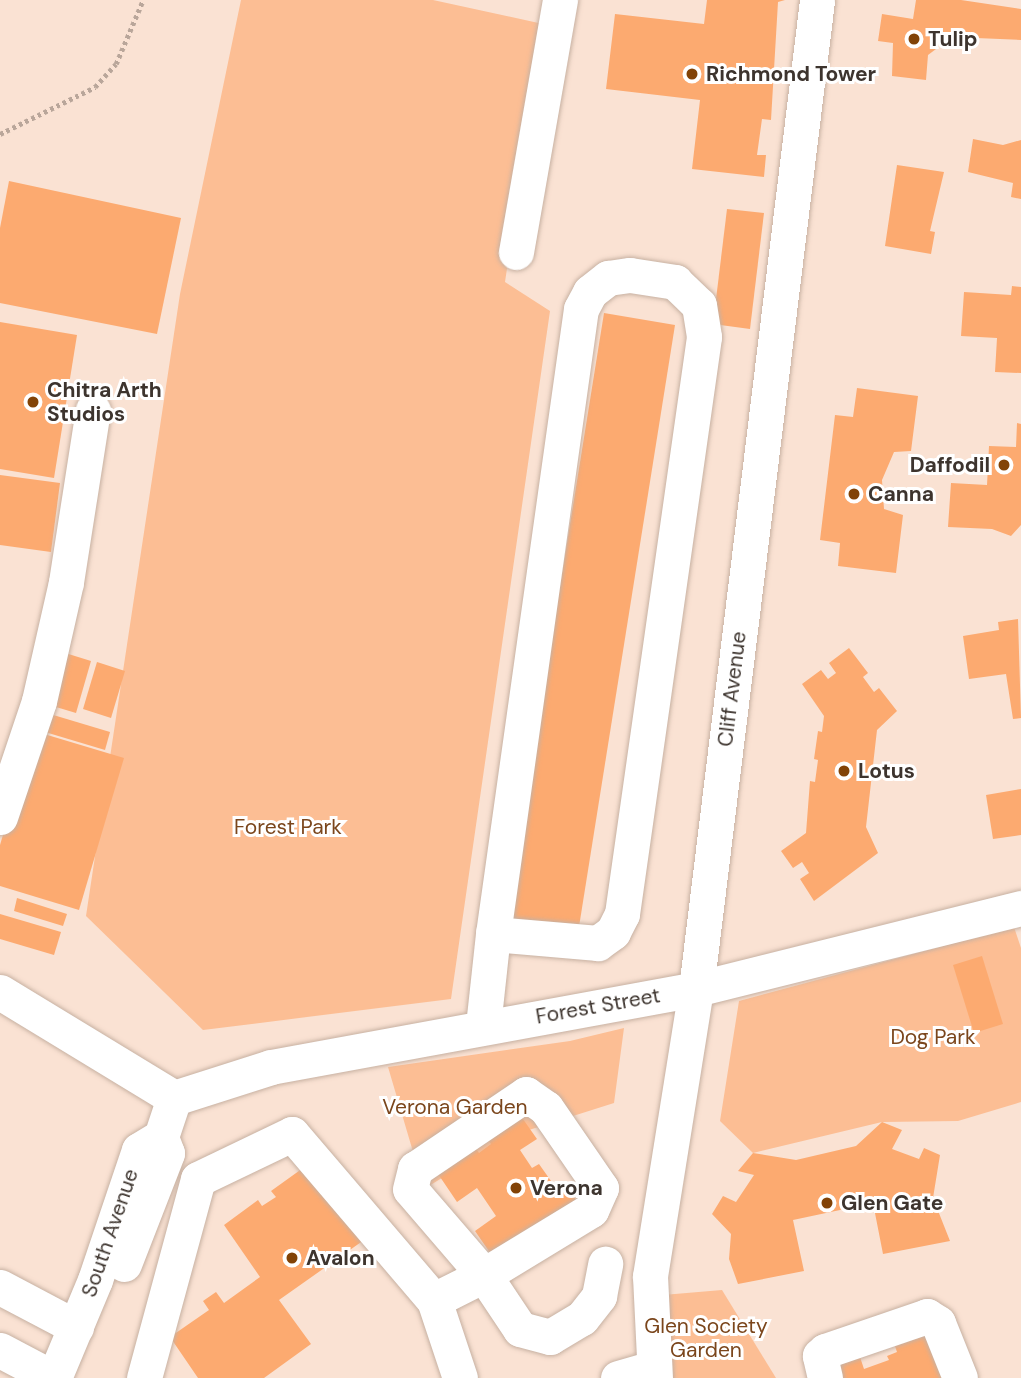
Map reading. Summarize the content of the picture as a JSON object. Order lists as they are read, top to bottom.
{
  "streets": {
    "street": ["Cliff Avenue", "Forest Street", "South Avenue"]
  },
  "crossings": [
    ["Cliff Avenue", "Forest Street"]
  ],
  "parks": [
    "Forest Park",
    "Dog Park",
    "Verona Garden",
    "Glen Society Garden"
  ],
  "places": [
    "Tulip",
    "Richmond Tower",
    "Chitra Arth Studios",
    "Daffodil",
    "Canna",
    "Lotus",
    "Verona",
    "Glen Gate",
    "Avalon"
  ]
}
